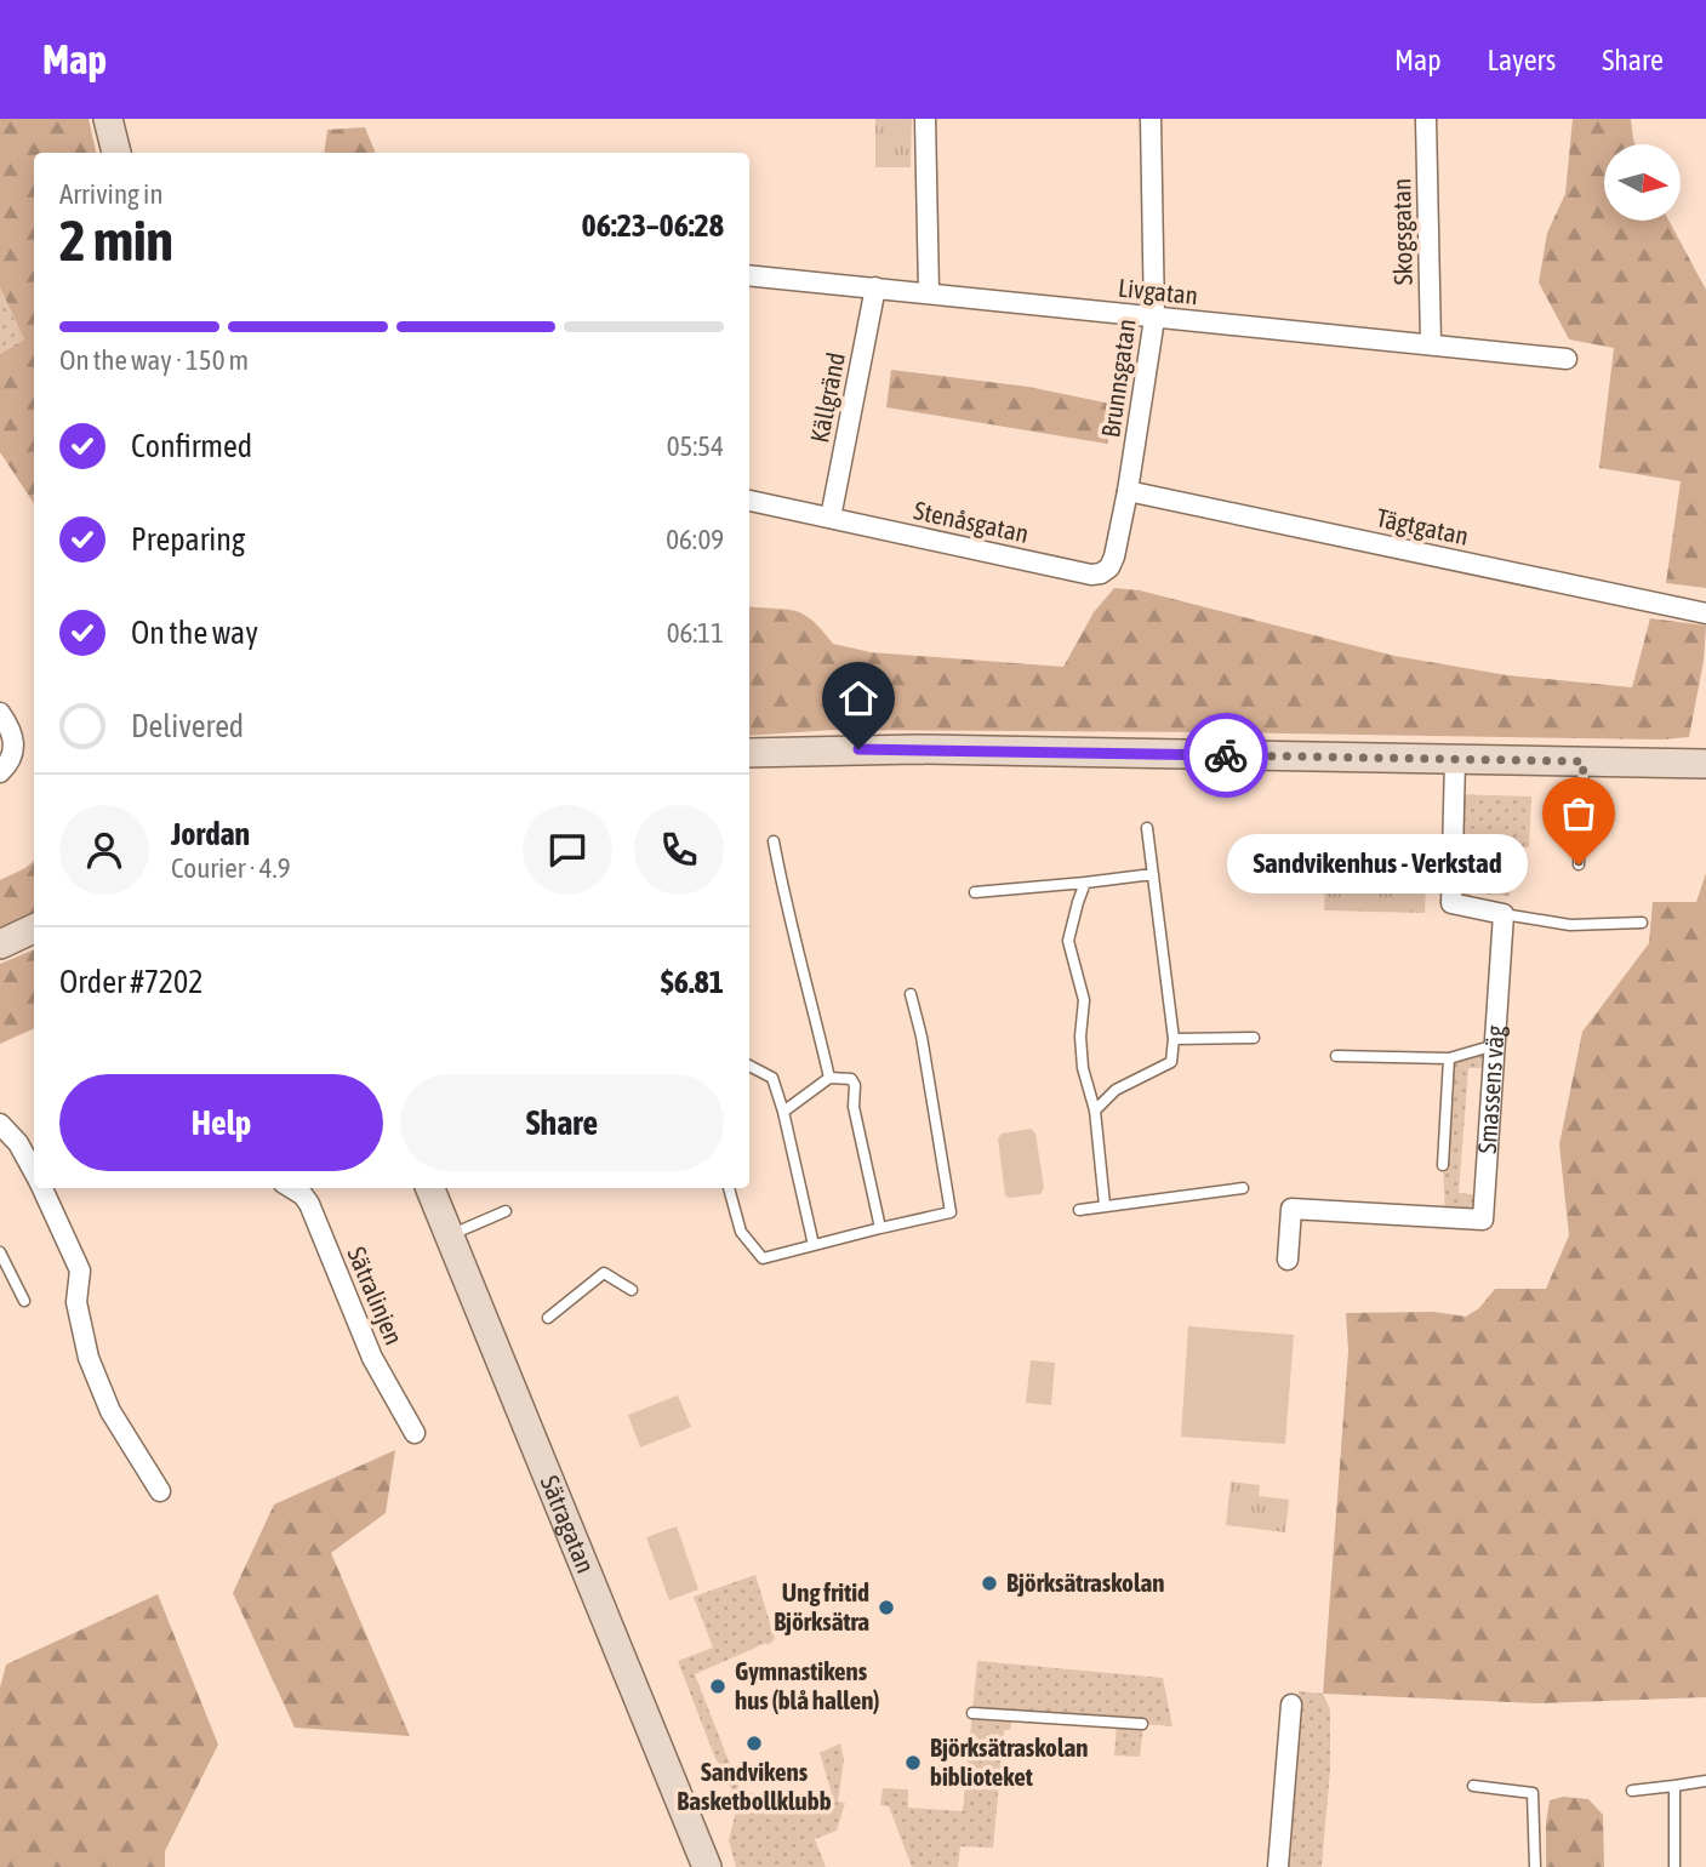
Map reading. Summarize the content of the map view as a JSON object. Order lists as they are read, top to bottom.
{
  "streets": {
    "street": [
      "Skogsgatan",
      "Livgatan",
      "Brunnsgatan",
      "Källgränd",
      "Stenåsgatan",
      "Tägtgatan",
      "Smassens väg",
      "Sätralinjen",
      "Sätragatan"
    ]
  },
  "crossings": [
    ["Skogsgatan", "Livgatan"],
    ["Livgatan", "Brunnsgatan"],
    ["Livgatan", "Källgränd"],
    ["Brunnsgatan", "Stenåsgatan"],
    ["Brunnsgatan", "Tägtgatan"],
    ["Källgränd", "Stenåsgatan"],
    ["Stenåsgatan", "Tägtgatan"]
  ],
  "places": [
    "Sandvikenhus - Verkstad",
    "Björksätraskolan",
    "Ung fritid Björksätra",
    "Gymnastikens hus (blå hallen)",
    "Sandvikens Basketbollklubb",
    "Björksätraskolan biblioteket"
  ],
  "north": "right",
  "page": {
    "header": "Map",
    "nav": ["Map", "Layers", "Share"],
    "heading": ["2 min", "Arriving in", "06:23–06:28"],
    "panel": [
      "Jordan",
      "Courier · 4.9",
      "Order #7202",
      "$6.81"
    ],
    "bar": "On the way · 150 m",
    "list": [
      ["Confirmed", "05:54"],
      ["Preparing", "06:09"],
      ["On the way", "06:11"],
      "Delivered"
    ],
    "bubble": "Sandvikenhus - Verkstad",
    "buttons": ["Help", "Share"]
  }
}
